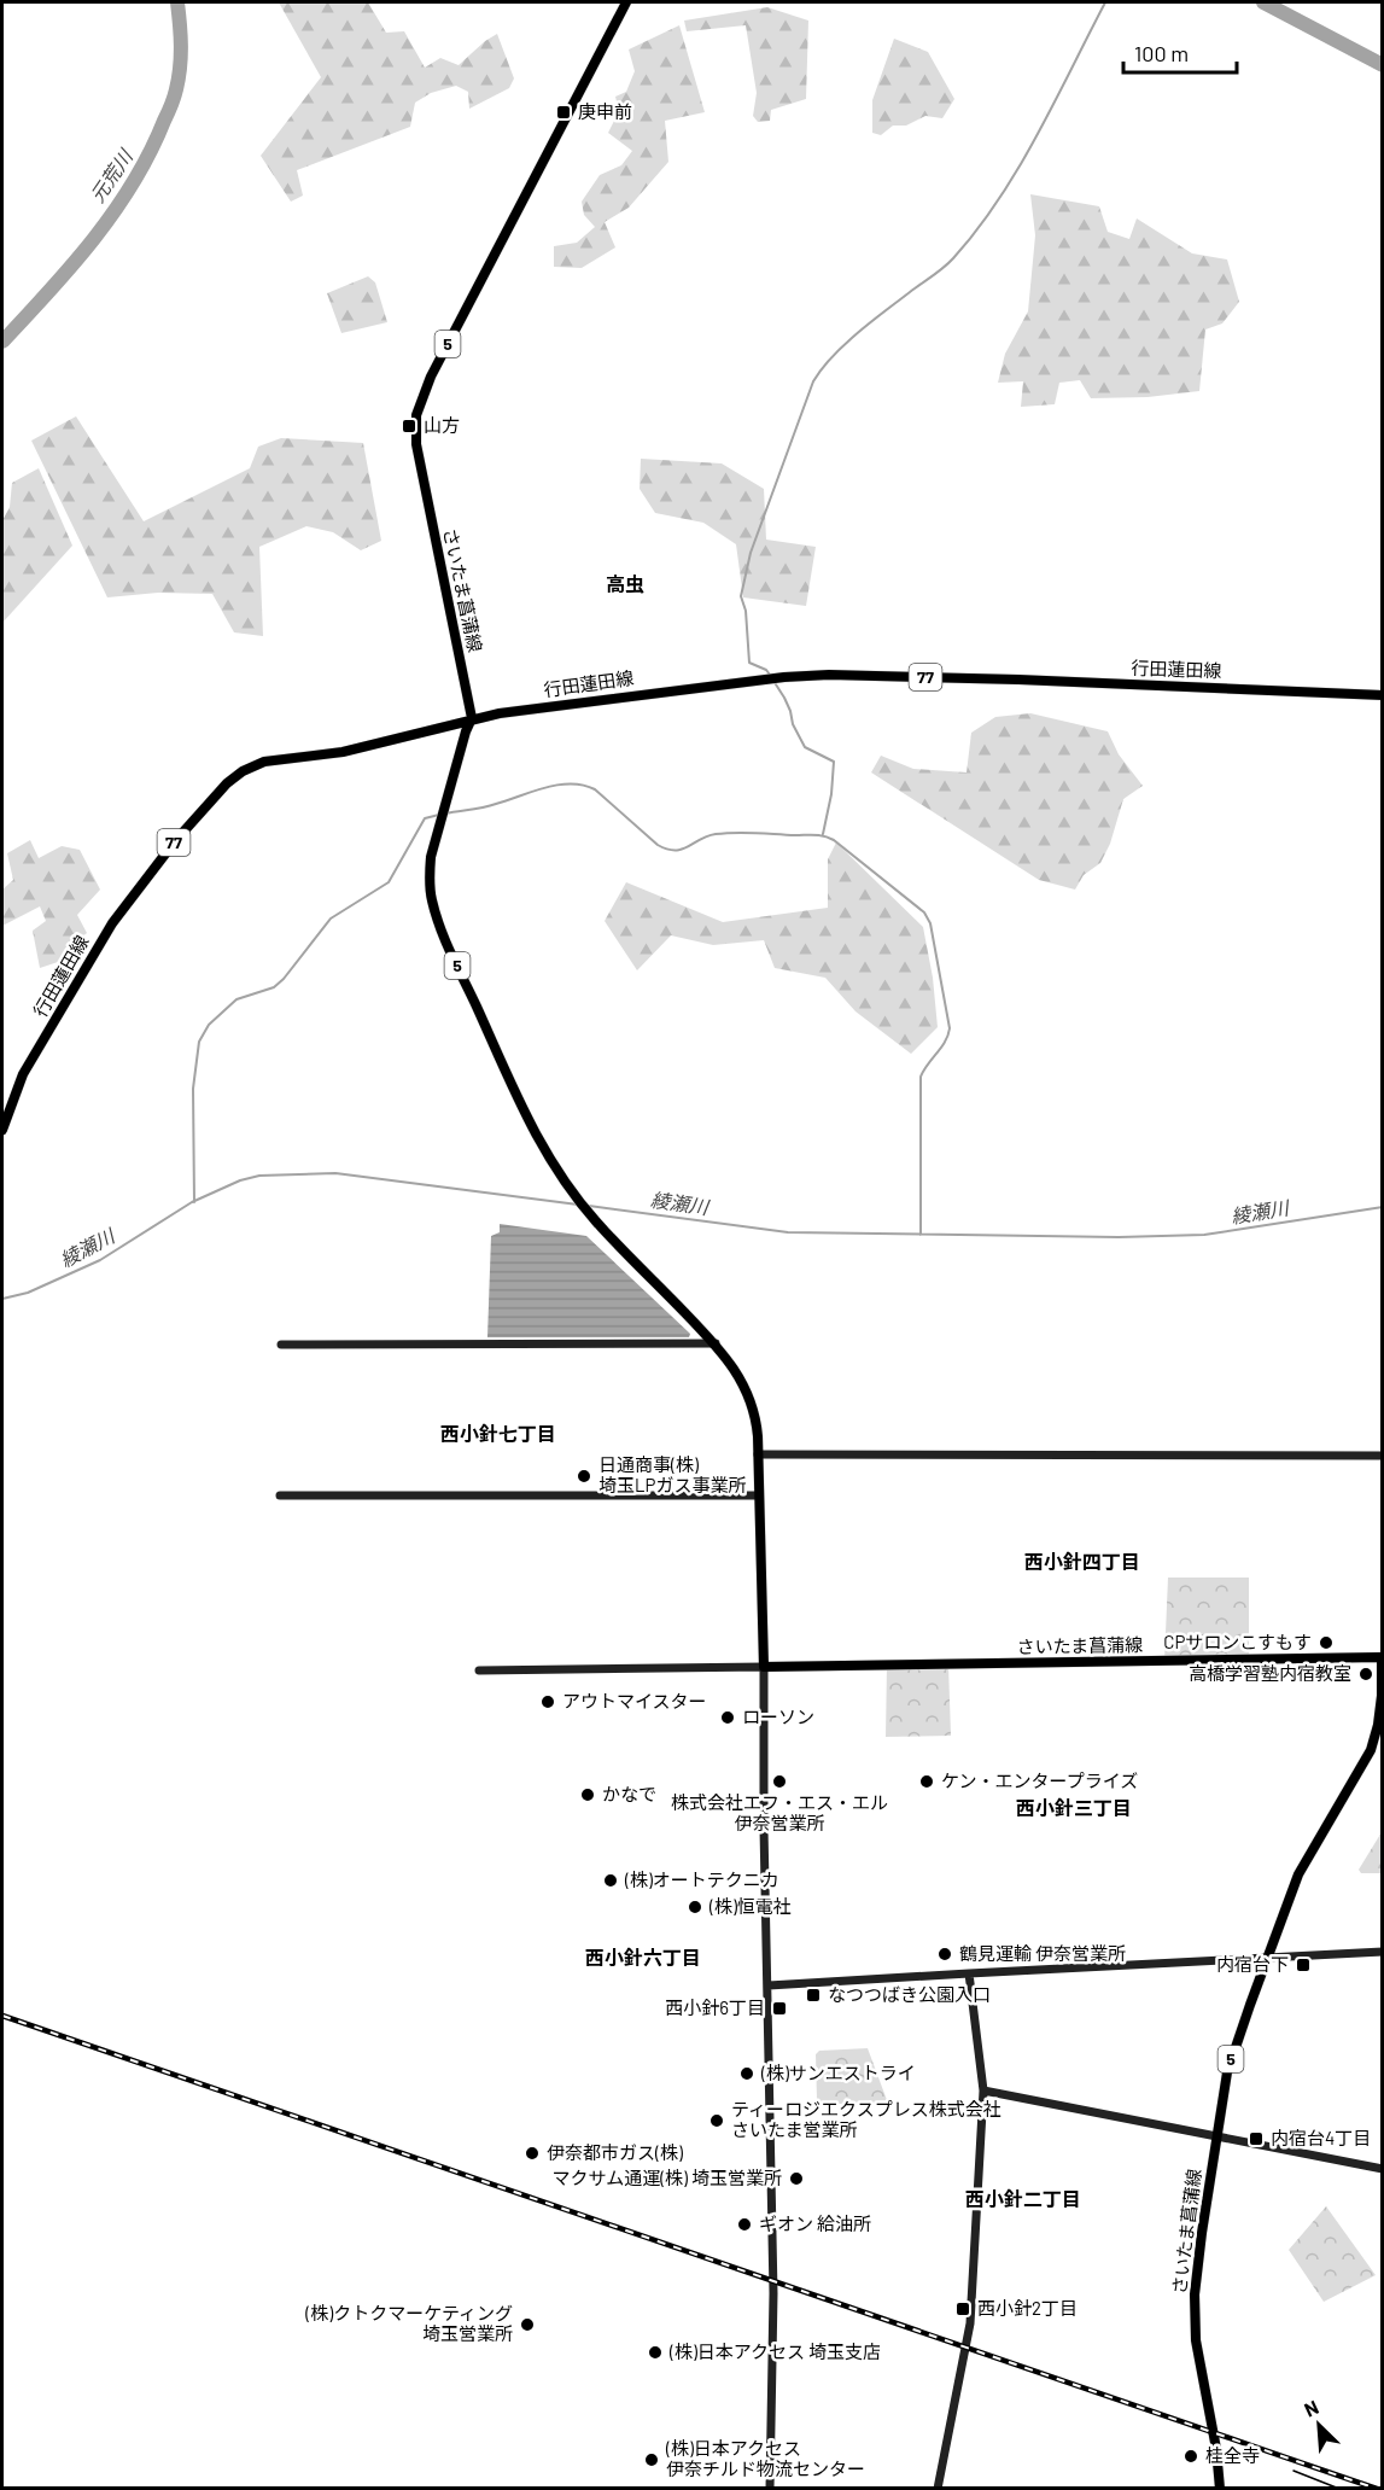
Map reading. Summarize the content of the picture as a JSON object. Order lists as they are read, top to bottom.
{
  "streets": {
    "main road": [
      "5",
      "さいたま菖蒲線",
      "行田蓮田線",
      "77"
    ]
  },
  "crossings": [
    ["5", "さいたま菖蒲線"],
    ["5", "行田蓮田線"],
    ["さいたま菖蒲線", "行田蓮田線"]
  ],
  "districts": [
    "高虫",
    "西小針七丁目",
    "西小針四丁目",
    "西小針三丁目",
    "西小針六丁目",
    "西小針二丁目"
  ],
  "water": ["元荒川", "綾瀬川"],
  "places": {
    "transit": [
      "庚申前",
      "山方",
      "内宿台下",
      "なつつばき公園入口",
      "西小針6丁目",
      "内宿台4丁目",
      "西小針2丁目"
    ],
    "other": [
      "日通商事(株) 埼玉LPガス事業所",
      "CPサロンこすもす",
      "高橋学習塾内宿教室",
      "アウトマイスター",
      "ローソン",
      "株式会社エフ・エス・エル 伊奈営業所",
      "ケン・エンタープライズ",
      "かなで",
      "(株)オートテクニカ",
      "(株)恒電社",
      "鶴見運輸 伊奈営業所",
      "(株)サンエストライ",
      "ティーロジエクスプレス株式会社 さいたま営業所",
      "伊奈都市ガス(株)",
      "マクサム通運(株) 埼玉営業所",
      "ギオン 給油所",
      "(株)クトクマーケティング 埼玉営業所",
      "(株)日本アクセス 埼玉支店",
      "桂全寺",
      "(株)日本アクセス 伊奈チルド物流センター"
    ]
  },
  "scale_bar": "100 m",
  "north": "top left"
}
